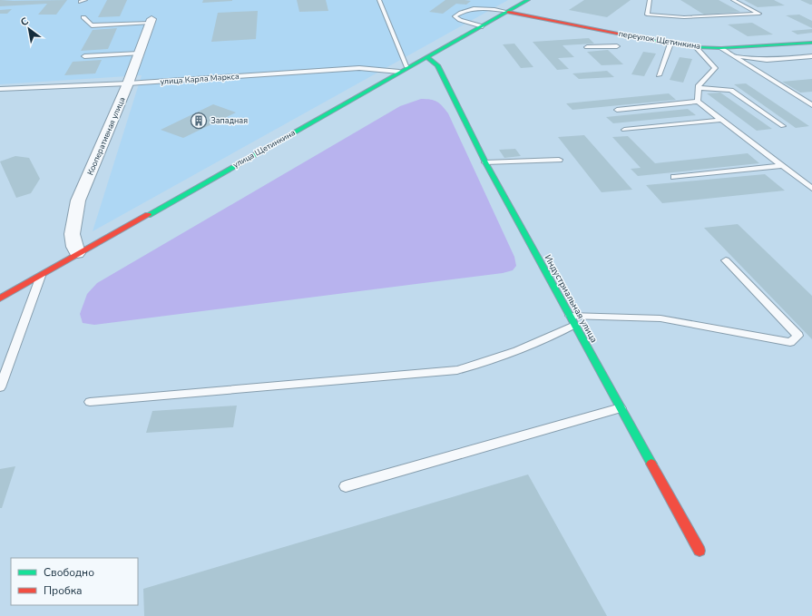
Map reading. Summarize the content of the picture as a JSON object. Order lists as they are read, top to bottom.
{
  "streets": {
    "street": [
      "переулок Щетинкина",
      "Кооперативная улица",
      "улица Щетинкина",
      "Индустриальная улица"
    ],
    "lane": ["улица Карла Маркса"]
  },
  "crossings": [
    ["переулок Щетинкина", "улица Щетинкина"],
    ["улица Карла Маркса", "Кооперативная улица"],
    ["улица Карла Маркса", "улица Щетинкина"],
    ["Кооперативная улица", "улица Щетинкина"],
    ["улица Щетинкина", "Индустриальная улица"]
  ],
  "places": {
    "building": ["Западная"]
  },
  "legend": ["Свободно", "Пробка"],
  "north": "top left"
}
